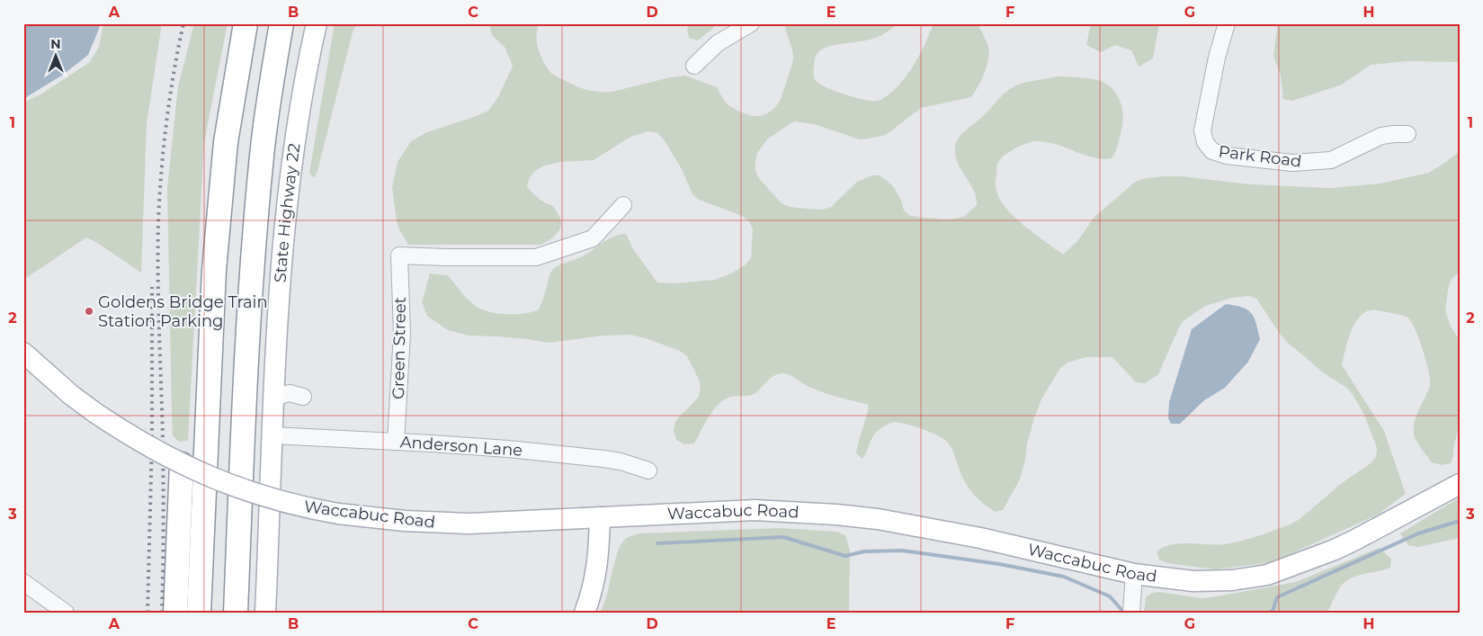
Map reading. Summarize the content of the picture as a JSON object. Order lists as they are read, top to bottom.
{
  "streets": {
    "main road": ["State Highway 22", "Waccabuc Road"],
    "street": ["Park Road", "Green Street", "Anderson Lane"]
  },
  "crossings": [
    ["State Highway 22", "Anderson Lane"],
    ["Green Street", "Anderson Lane"]
  ],
  "places": ["Goldens Bridge Train Station Parking"],
  "north": "top",
  "grid": {
    "columns": [
      "A",
      "B",
      "C",
      "D",
      "E",
      "F",
      "G",
      "H"
    ],
    "rows": ["1", "2", "3"]
  }
}
